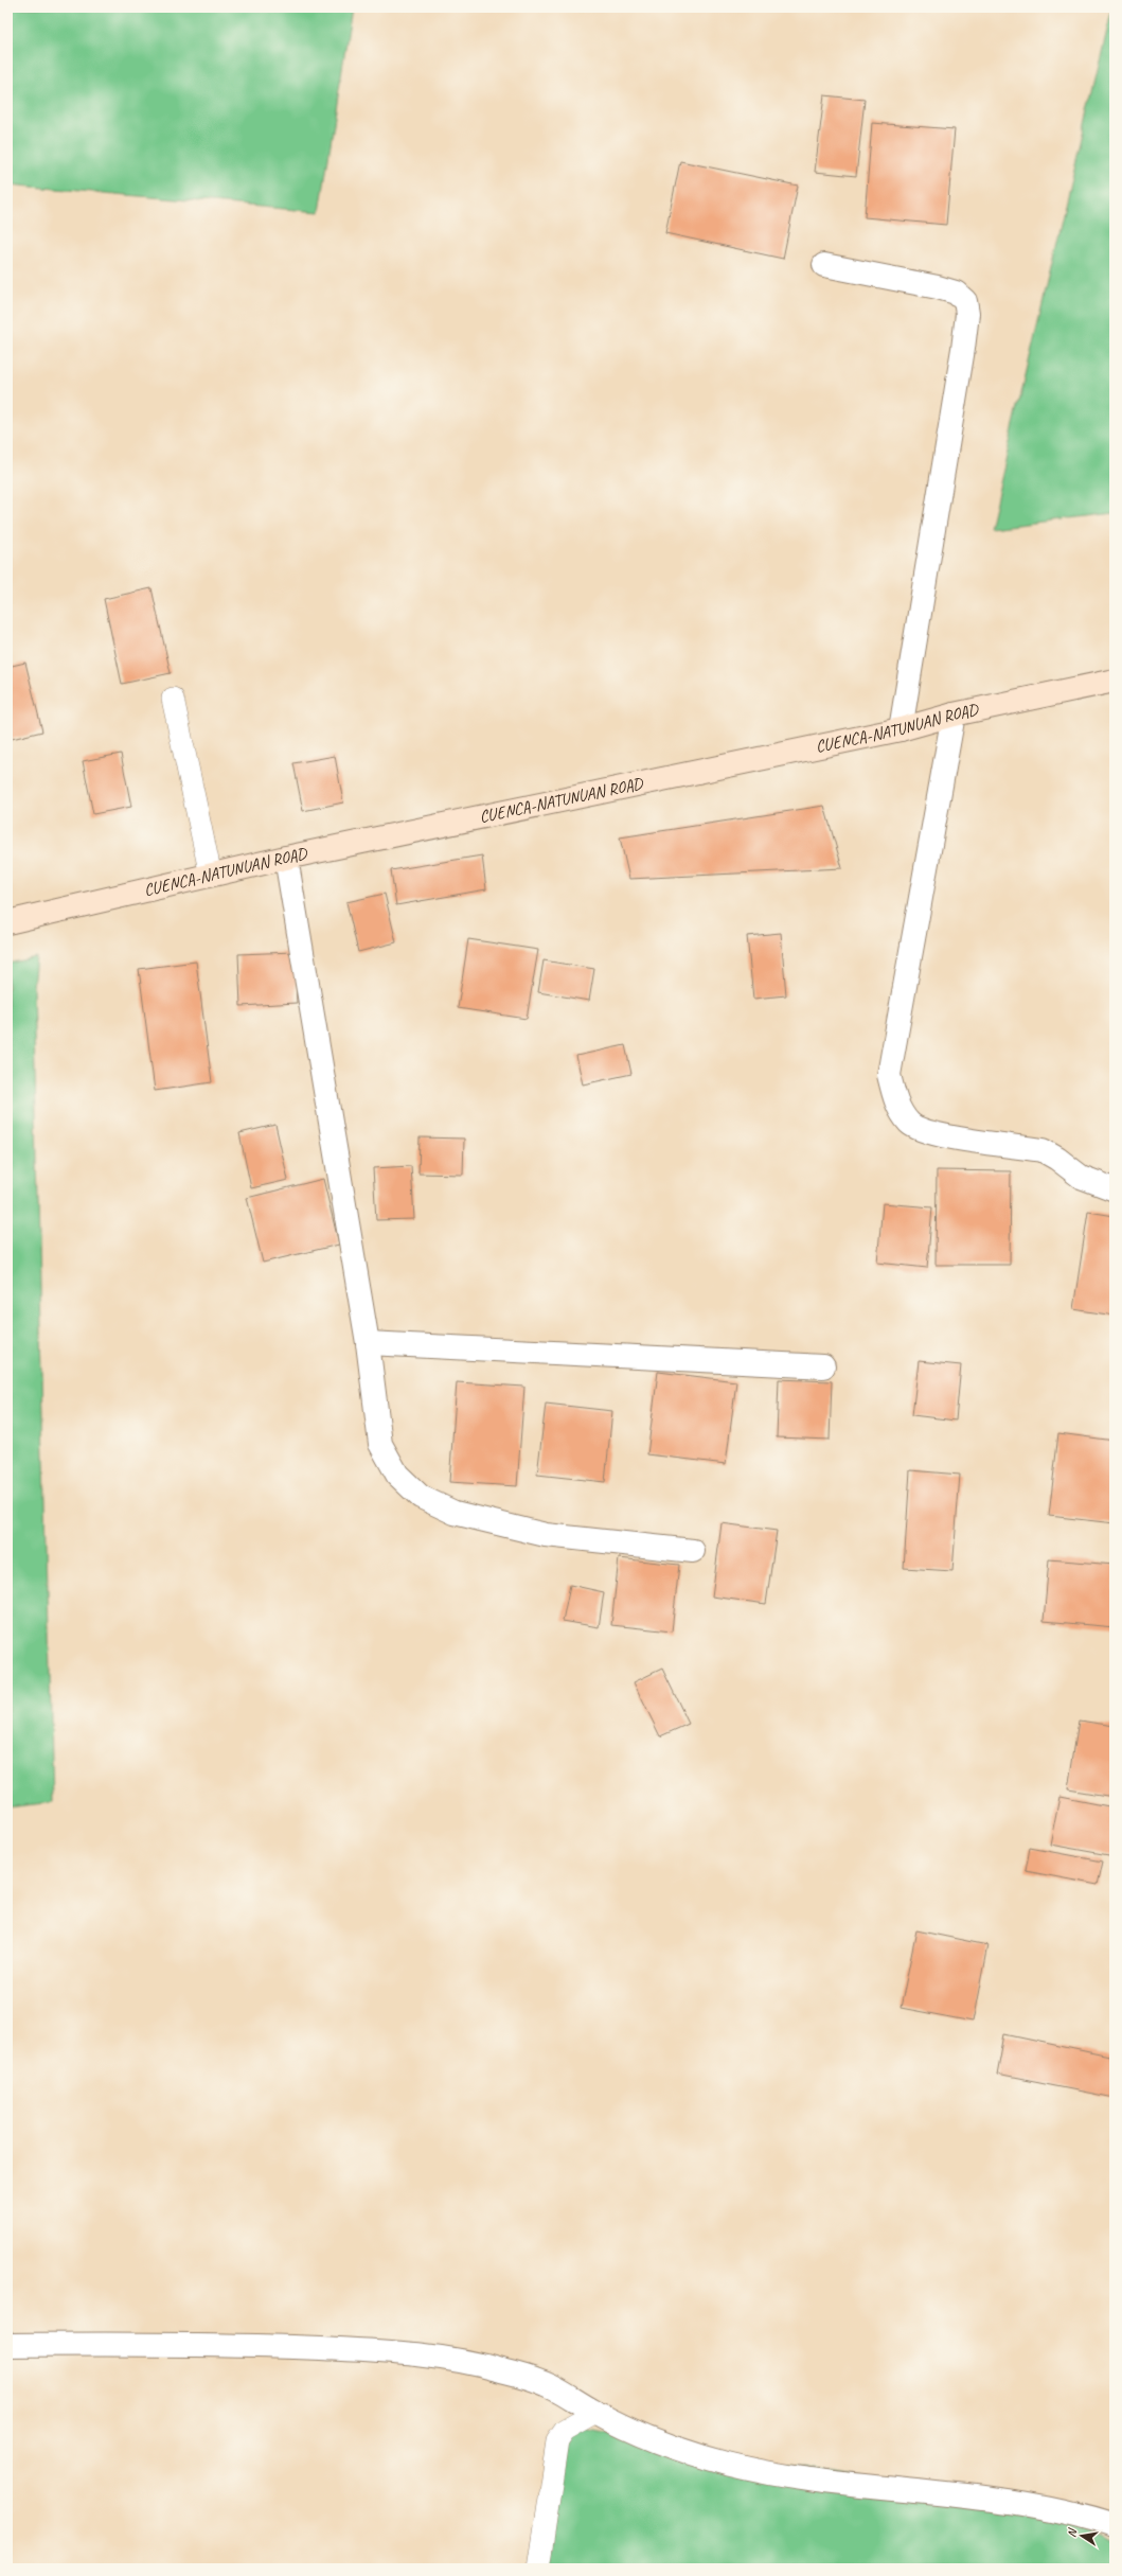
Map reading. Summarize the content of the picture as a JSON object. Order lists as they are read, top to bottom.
{
  "streets": {
    "main road": ["CUENCA-NATUNUAN ROAD"]
  },
  "north": "left"
}
